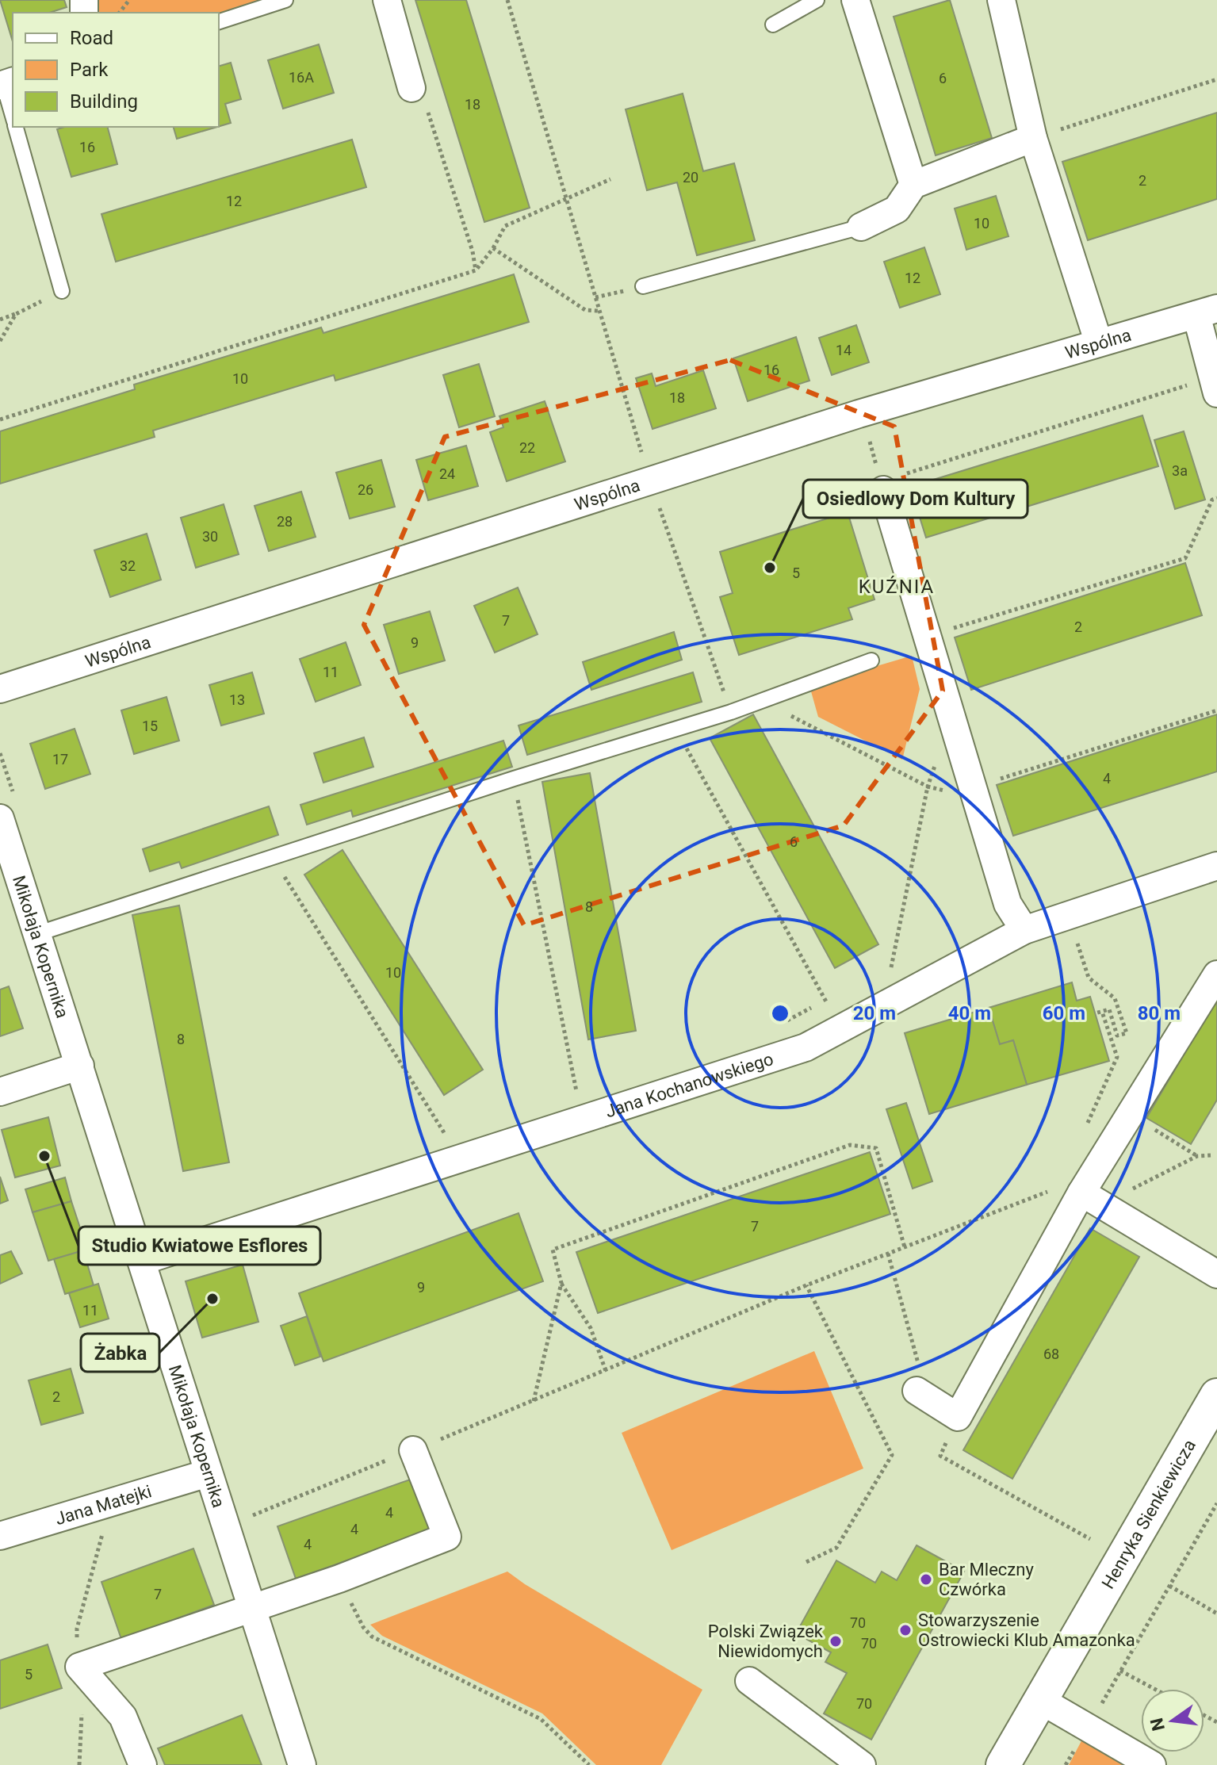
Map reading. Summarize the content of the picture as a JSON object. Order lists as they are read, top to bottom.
{
  "streets": {
    "street": [
      "Wspólna",
      "Mikołaja Kopernika",
      "Jana Kochanowskiego",
      "Jana Matejki",
      "Henryka Sienkiewicza"
    ]
  },
  "crossings": [
    ["Mikołaja Kopernika", "Jana Kochanowskiego"],
    ["Mikołaja Kopernika", "Jana Matejki"]
  ],
  "districts": ["KUŹNIA"],
  "places": [
    "Osiedlowy Dom Kultury",
    "Studio Kwiatowe Esflores",
    "Żabka",
    "Bar Mleczny Czwórka",
    "Stowarzyszenie Ostrowiecki Klub Amazonka",
    "Polski Związek Niewidomych"
  ],
  "house_numbers": [
    "16A",
    "6",
    "18",
    "16",
    "20",
    "2",
    "12",
    "10",
    "12",
    "14",
    "16",
    "10",
    "18",
    "22",
    "3a",
    "24",
    "26",
    "28",
    "30",
    "32",
    "5",
    "7",
    "2",
    "9",
    "11",
    "13",
    "15",
    "17",
    "4",
    "6",
    "8",
    "10",
    "8",
    "7",
    "9",
    "11",
    "68",
    "2",
    "4",
    "4",
    "4",
    "7",
    "70",
    "70",
    "5",
    "70"
  ],
  "legend": ["Road", "Park", "Building"],
  "north": "left",
  "rings": [
    "20 m",
    "40 m",
    "60 m",
    "80 m"
  ]
}
